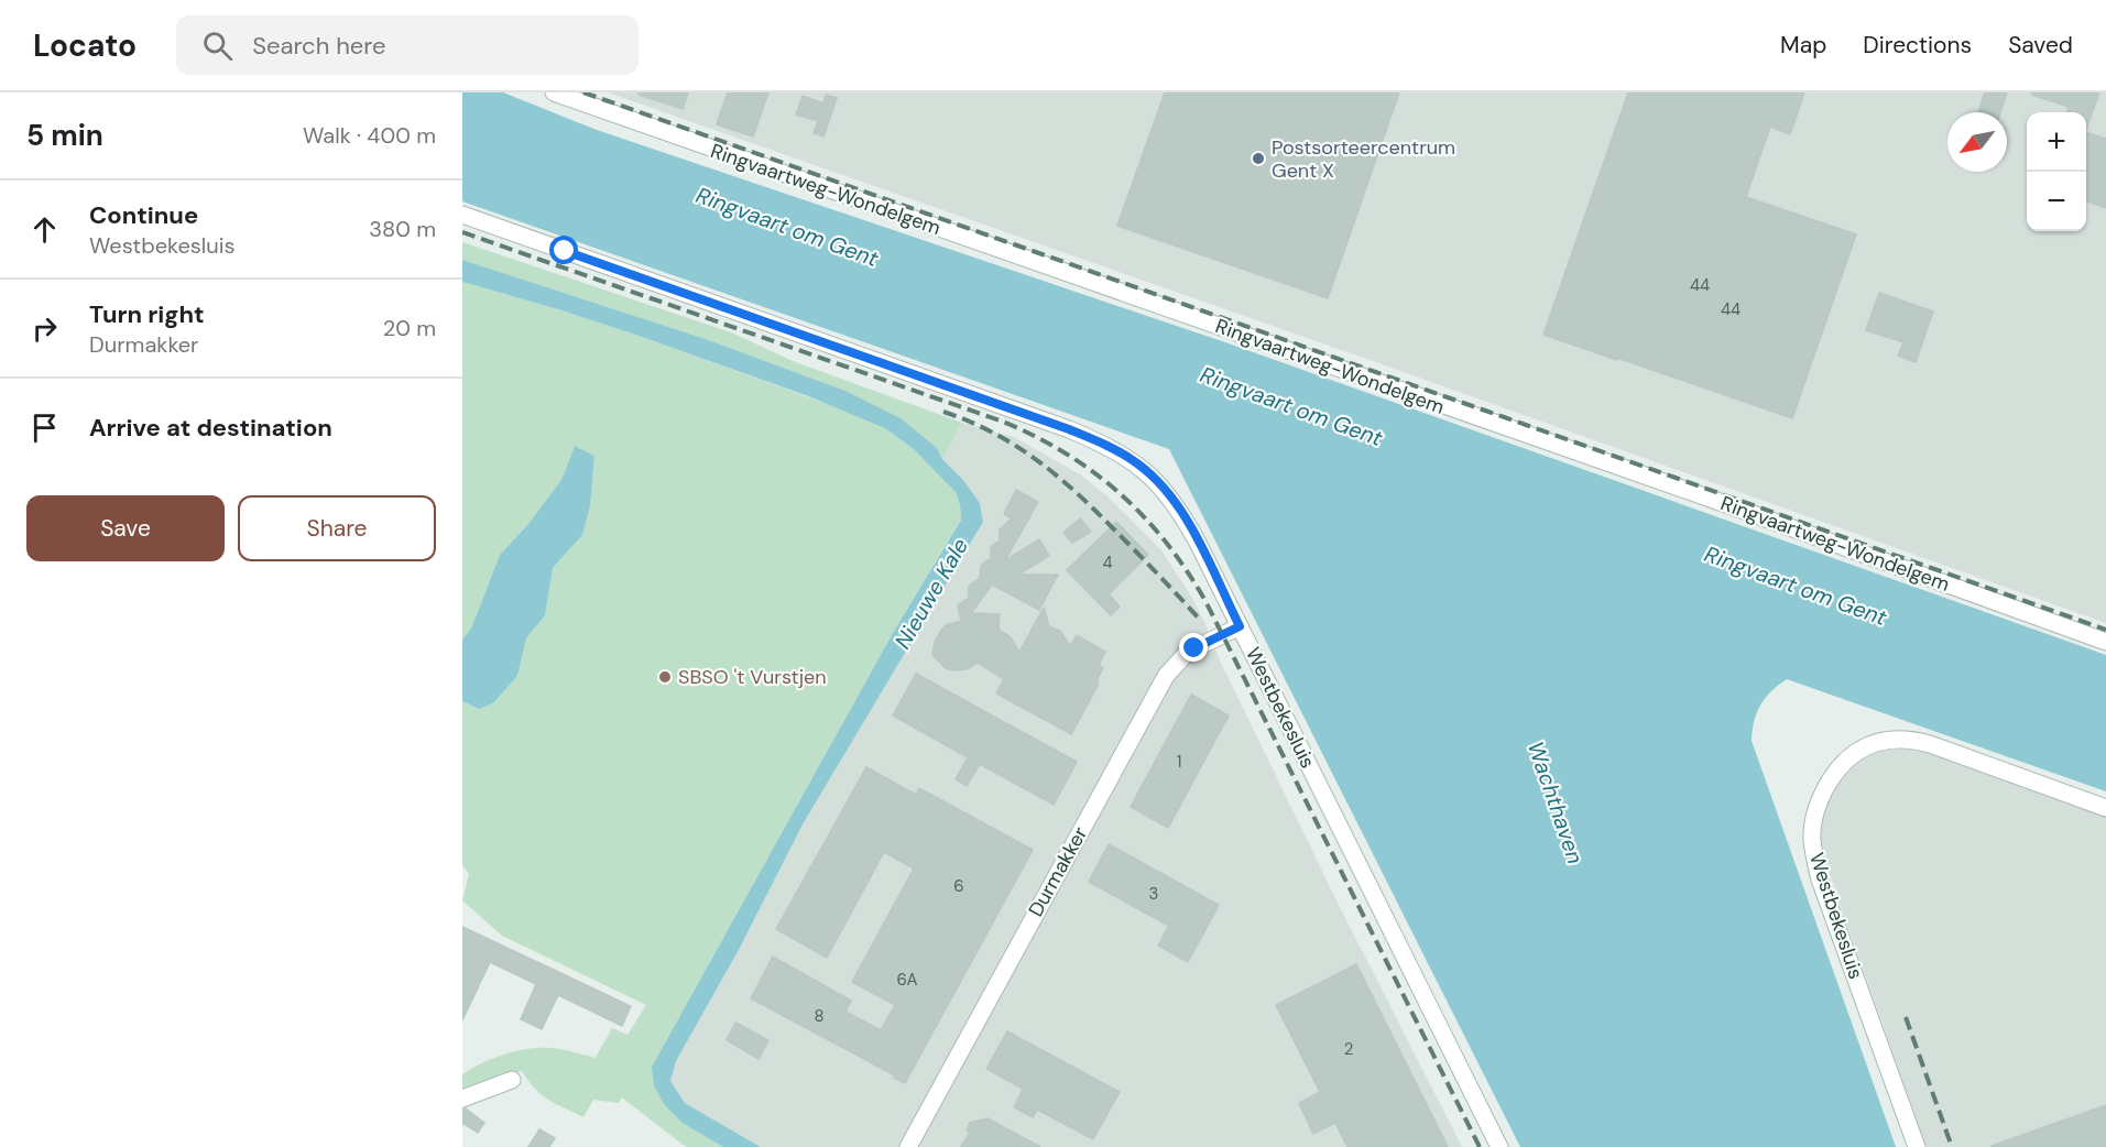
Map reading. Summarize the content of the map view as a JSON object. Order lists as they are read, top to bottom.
{
  "streets": {
    "street": ["Ringvaartweg-Wondelgem", "Westbekesluis", "Durmakker"]
  },
  "crossings": [
    ["Westbekesluis", "Durmakker"]
  ],
  "water": ["Ringvaart om Gent", "Nieuwe Kale", "Wachthaven"],
  "places": ["Postsorteercentrum Gent X", "SBSO 't Vurstjen"],
  "house_numbers": [
    "44",
    "44",
    "4",
    "1",
    "6",
    "3",
    "6A",
    "8",
    "2"
  ],
  "north": "bottom left",
  "page": {
    "header": "Locato",
    "search": "Search here",
    "nav": ["Map", "Directions", "Saved"],
    "heading": ["5 min", "Walk · 400 m"],
    "map_buttons": ["+", "−"],
    "list": [
      ["Continue", "Westbekesluis", "380 m"],
      ["Turn right", "Durmakker", "20 m"],
      "Arrive at destination"
    ],
    "buttons": ["Save", "Share"]
  }
}
